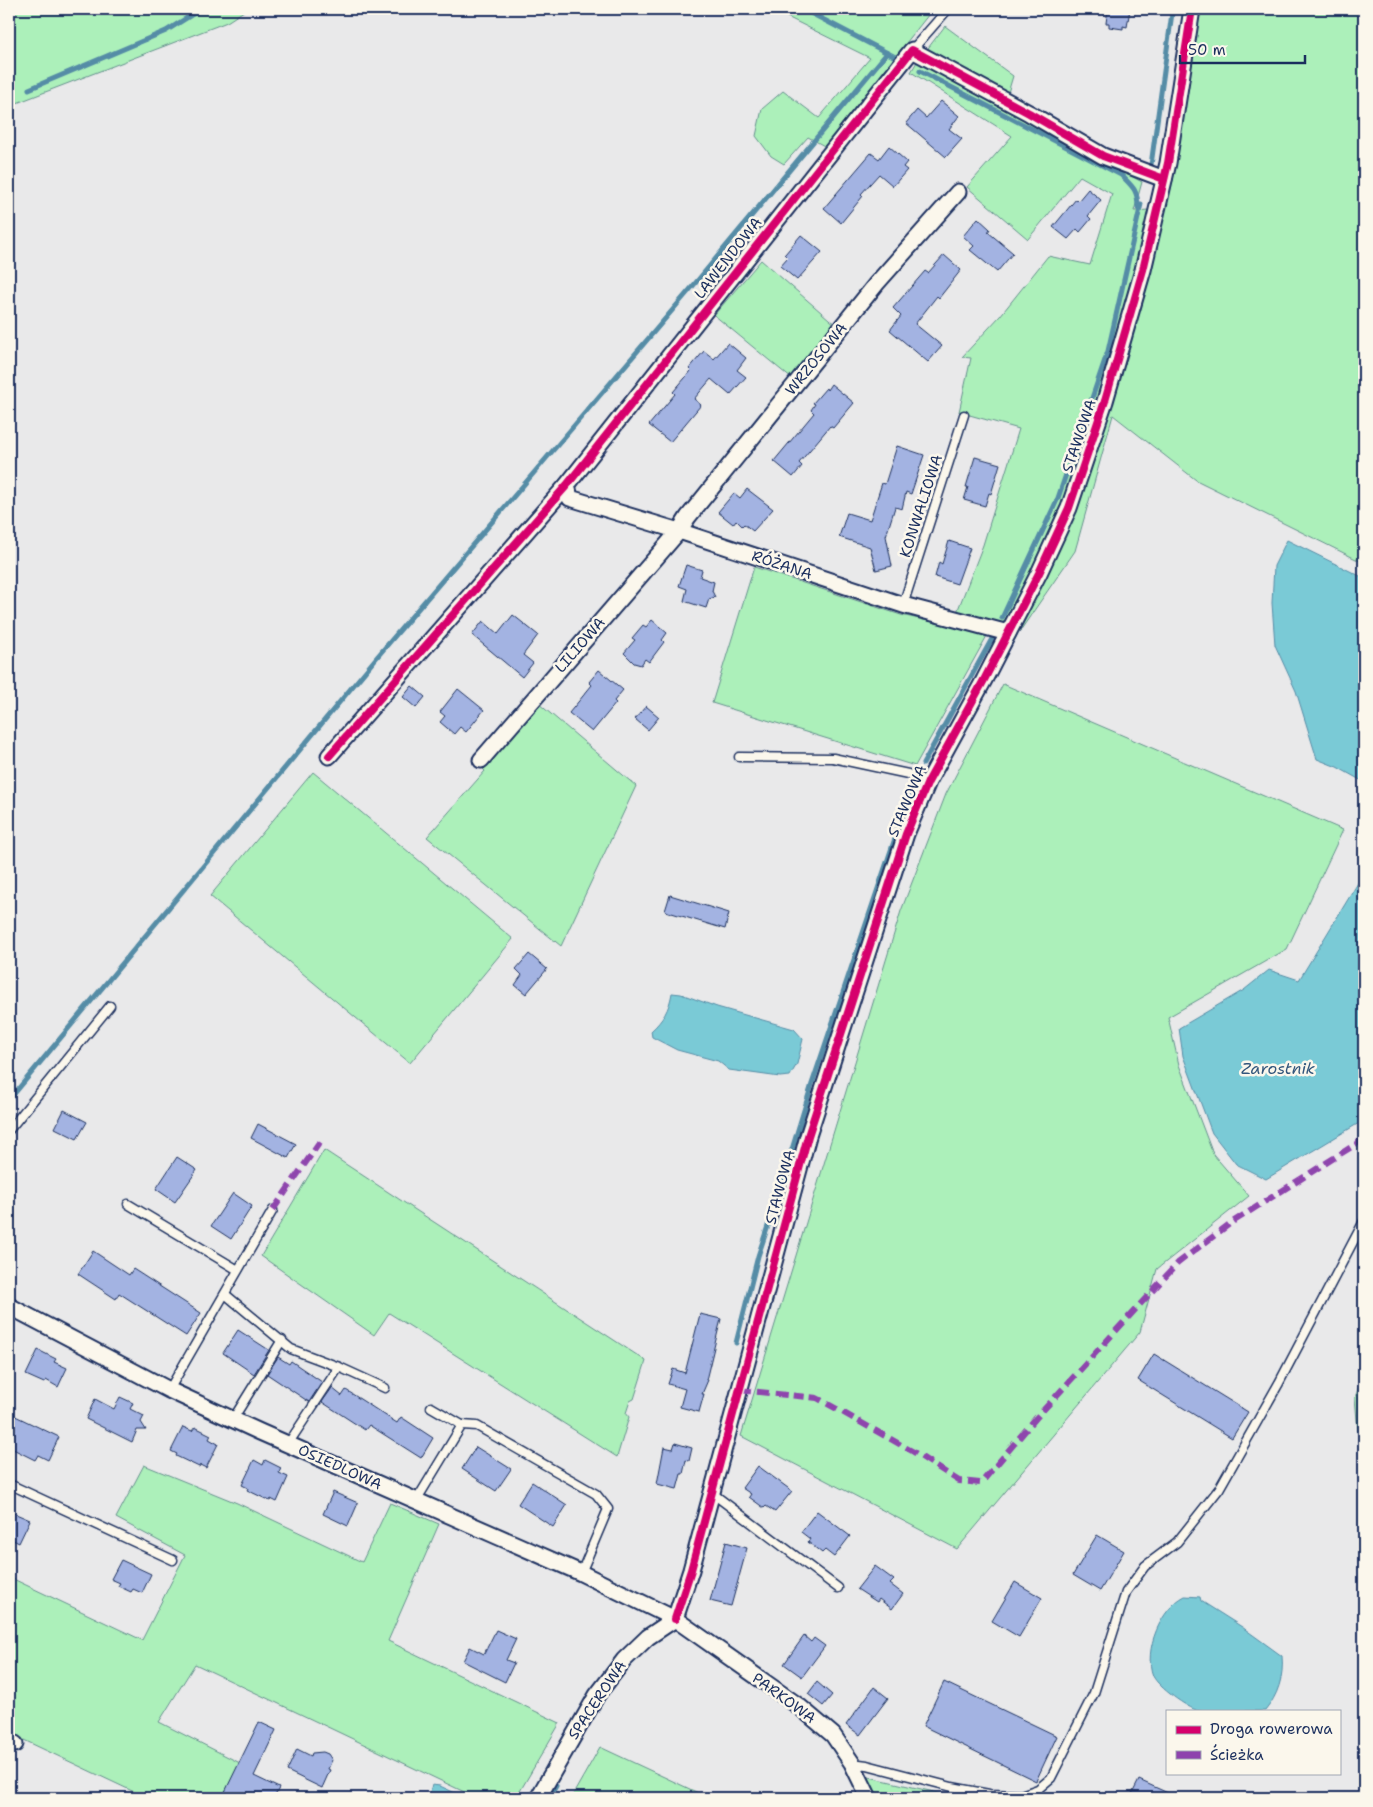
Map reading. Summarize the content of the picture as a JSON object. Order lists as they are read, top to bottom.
{
  "streets": {
    "street": [
      "LAWENDOWA",
      "WRZOSOWA",
      "STAWOWA",
      "RÓŻANA",
      "LILIOWA",
      "OSIEDLOWA",
      "PARKOWA",
      "SPACEROWA"
    ],
    "lane": ["KONWALIOWA"]
  },
  "crossings": [
    ["LAWENDOWA", "RÓŻANA"],
    ["WRZOSOWA", "RÓŻANA"],
    ["WRZOSOWA", "LILIOWA"],
    ["STAWOWA", "RÓŻANA"],
    ["STAWOWA", "OSIEDLOWA"],
    ["STAWOWA", "PARKOWA"],
    ["STAWOWA", "SPACEROWA"],
    ["KONWALIOWA", "RÓŻANA"],
    ["RÓŻANA", "LILIOWA"],
    ["OSIEDLOWA", "PARKOWA"],
    ["OSIEDLOWA", "SPACEROWA"],
    ["PARKOWA", "SPACEROWA"]
  ],
  "water": ["Zarostnik"],
  "legend": ["Droga rowerowa", "Ścieżka"],
  "scale_bar": "50 m"
}
